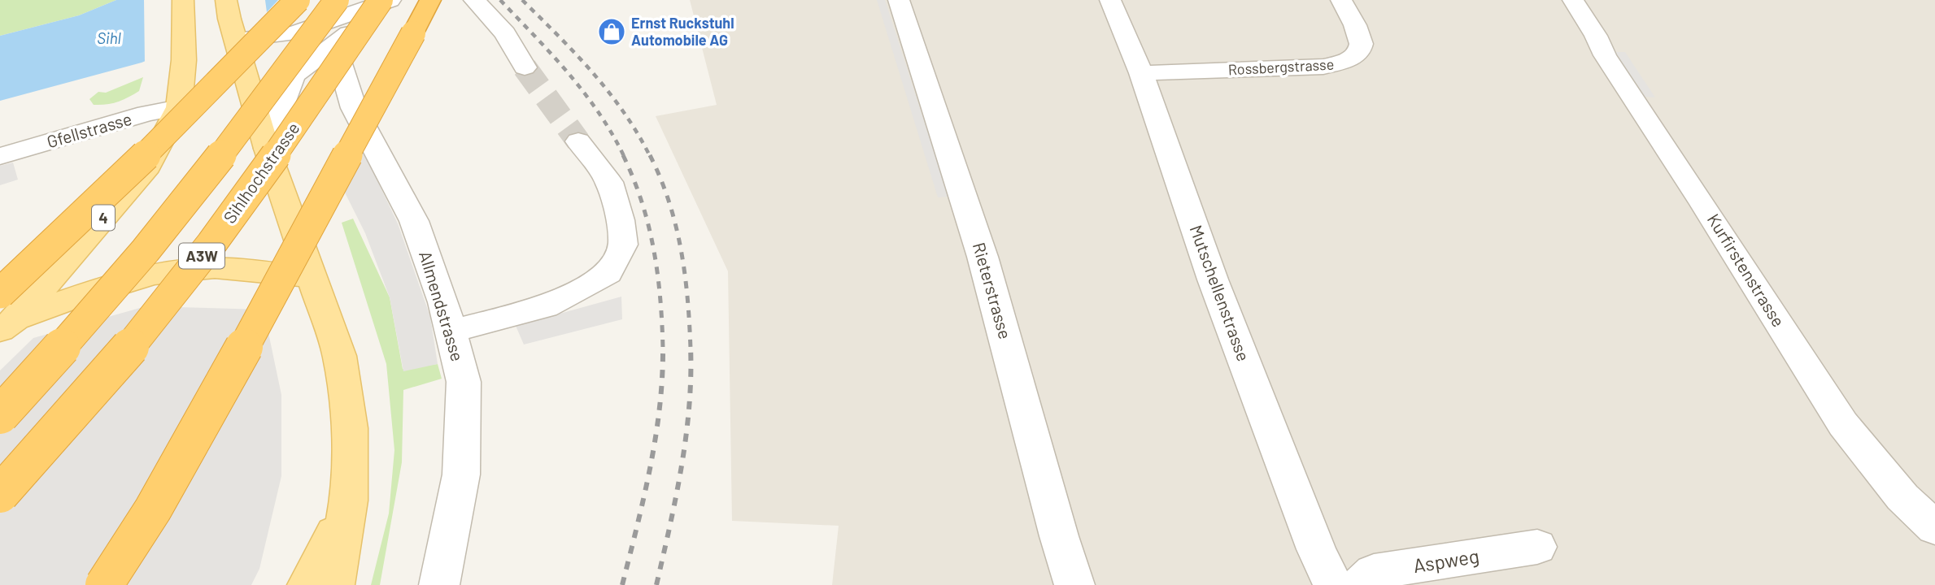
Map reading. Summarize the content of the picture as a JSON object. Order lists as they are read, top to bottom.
{
  "streets": {
    "highway": ["Sihlhochstrasse", "A3W"],
    "main road": ["4"],
    "street": [
      "Rossbergstrasse",
      "Gfellstrasse",
      "Kurfirstenstrasse",
      "Rieterstrasse",
      "Mutschellenstrasse",
      "Allmendstrasse",
      "Aspweg"
    ]
  },
  "crossings": [
    ["Rossbergstrasse", "Mutschellenstrasse"],
    ["Gfellstrasse", "4"]
  ],
  "water": ["Sihl"],
  "places": {
    "shop": ["Ernst Ruckstuhl Automobile AG"]
  }
}
